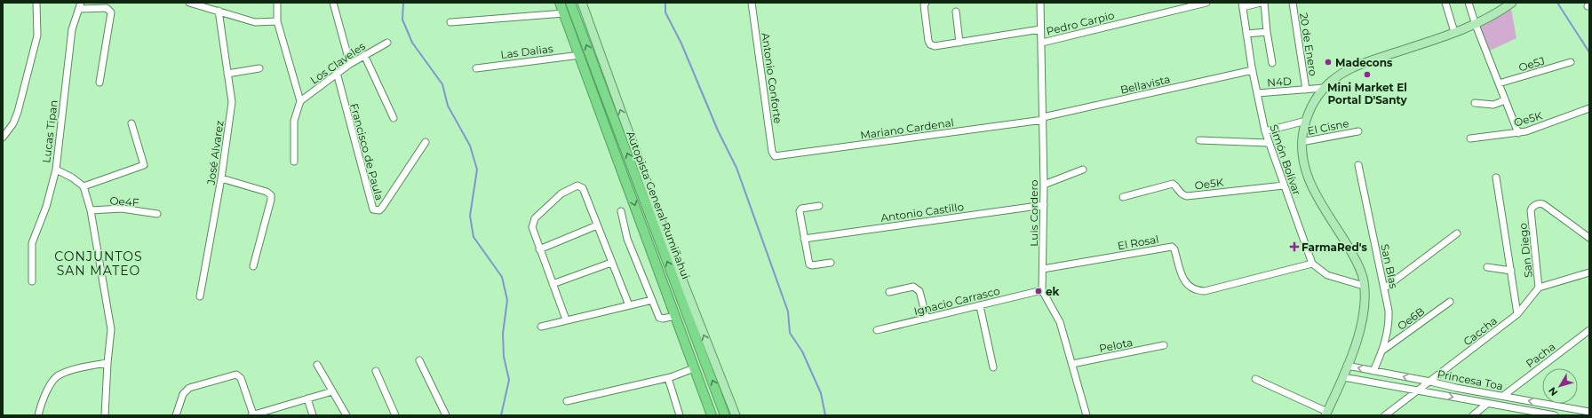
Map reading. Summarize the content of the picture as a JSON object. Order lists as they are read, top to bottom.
{
  "streets": {
    "highway": ["Autopista General Rumiñahui"],
    "street": [
      "Pedro Carpio",
      "20 de Enero",
      "Las Dalias",
      "Los Claveles",
      "Oe5J",
      "Antonio Conforte",
      "N4D",
      "Bellavista",
      "Oe5K",
      "El Cisne",
      "Mariano Cardenal",
      "Lucas Tipan",
      "Francisco de Paula",
      "José Alvarez",
      "Simón Bolívar",
      "Oe4F",
      "Antonio Castillo",
      "Luis Cordero",
      "El Rosal",
      "San Diego",
      "San Blas",
      "Ignacio Carrasco",
      "Oe6B",
      "Caccha",
      "Pelota",
      "Pacha",
      "Princesa Toa"
    ]
  },
  "crossings": [
    ["Pedro Carpio", "Luis Cordero"],
    ["20 de Enero", "N4D"],
    ["Las Dalias", "Autopista General Rumiñahui"],
    ["Los Claveles", "Francisco de Paula"],
    ["Antonio Conforte", "Mariano Cardenal"],
    ["N4D", "Simón Bolívar"],
    ["Bellavista", "Mariano Cardenal"],
    ["Bellavista", "Simón Bolívar"],
    ["Bellavista", "Luis Cordero"],
    ["Oe5K", "Simón Bolívar"],
    ["Mariano Cardenal", "Luis Cordero"],
    ["Simón Bolívar", "El Rosal"],
    ["Antonio Castillo", "Luis Cordero"],
    ["Luis Cordero", "El Rosal"],
    ["Luis Cordero", "Ignacio Carrasco"],
    ["San Diego", "Caccha"],
    ["San Blas", "Oe6B"],
    ["San Blas", "Princesa Toa"],
    ["Caccha", "Princesa Toa"],
    ["Pacha", "Princesa Toa"]
  ],
  "districts": ["CONJUNTOS SAN MATEO"],
  "places": {
    "other": ["Madecons", "Mini Market El Portal D'Santy", "ek"],
    "health": ["FarmaRed's"]
  },
  "north": "bottom left"
}
